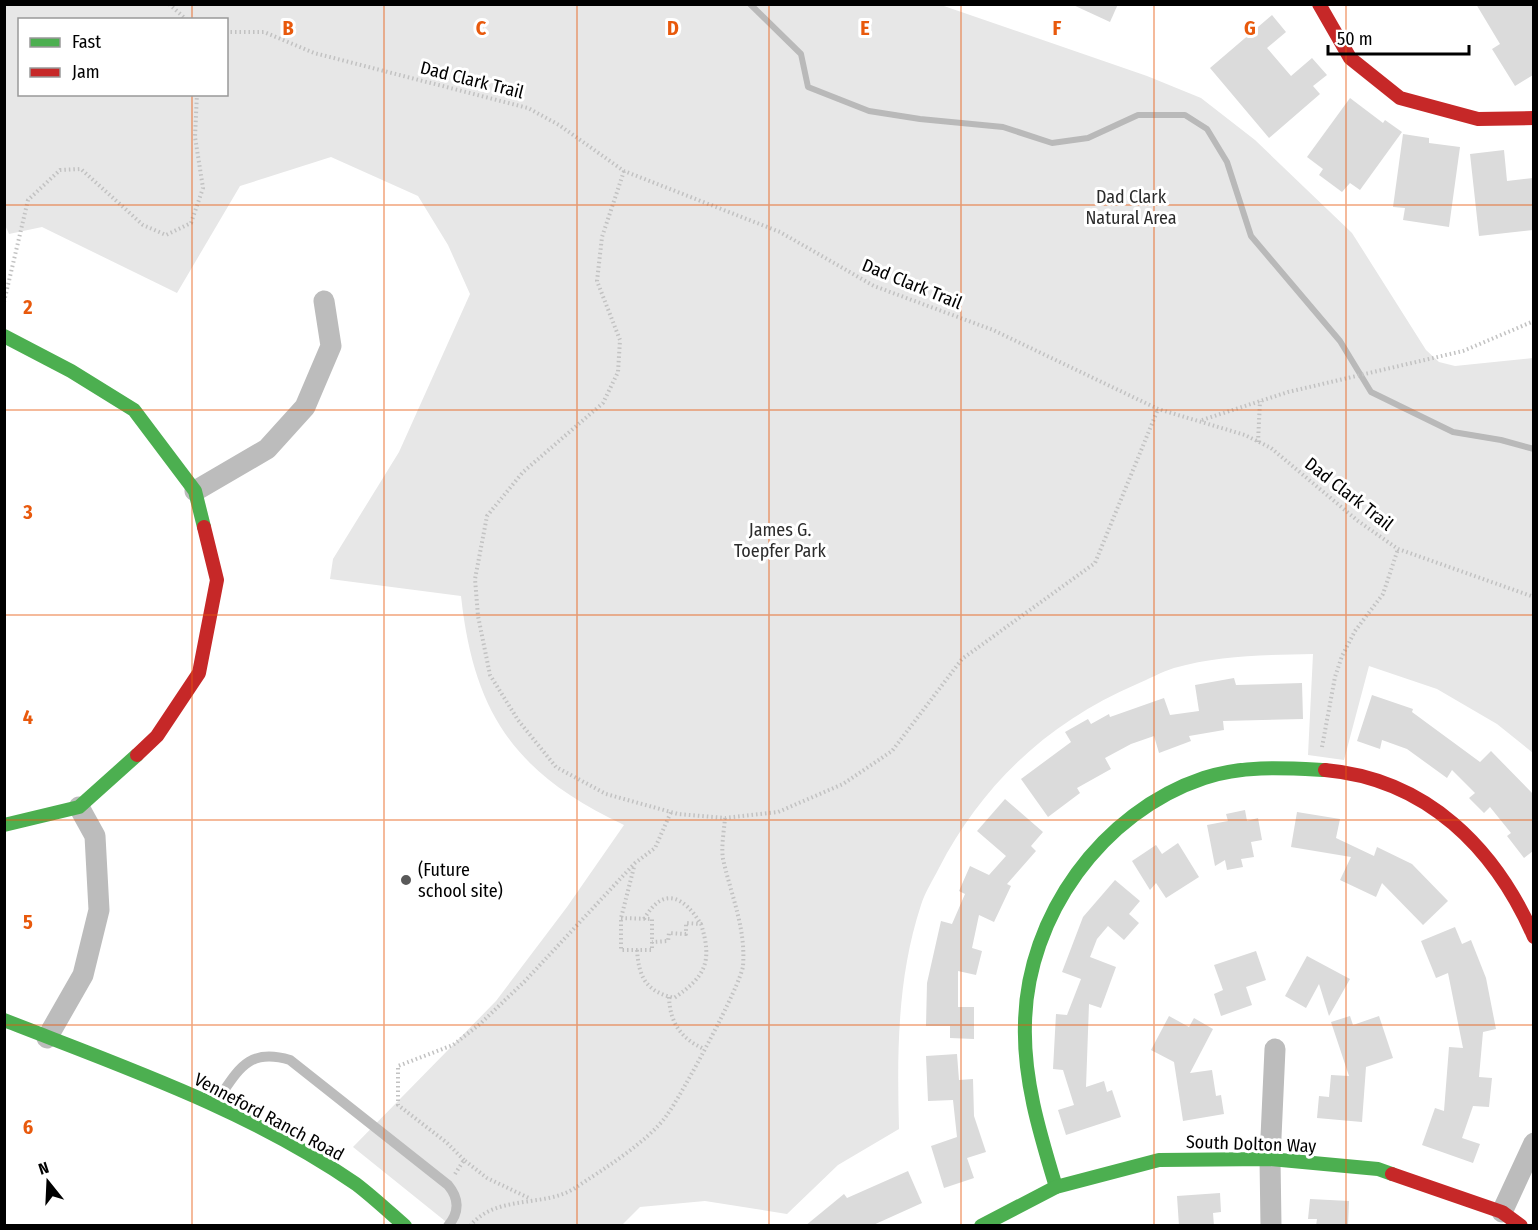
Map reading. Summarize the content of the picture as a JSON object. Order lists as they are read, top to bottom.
{
  "streets": {
    "street": ["Venneford Ranch Road", "South Dolton Way"],
    "path": ["Dad Clark Trail"]
  },
  "parks": ["Dad Clark Natural Area", "James G. Toepfer Park"],
  "places": ["(Future school site)"],
  "legend": ["Fast", "Jam"],
  "scale_bar": "50 m",
  "north": "top",
  "grid": {
    "columns": [
      "B",
      "C",
      "D",
      "E",
      "F",
      "G"
    ],
    "rows": [
      "2",
      "3",
      "4",
      "5",
      "6"
    ]
  }
}
